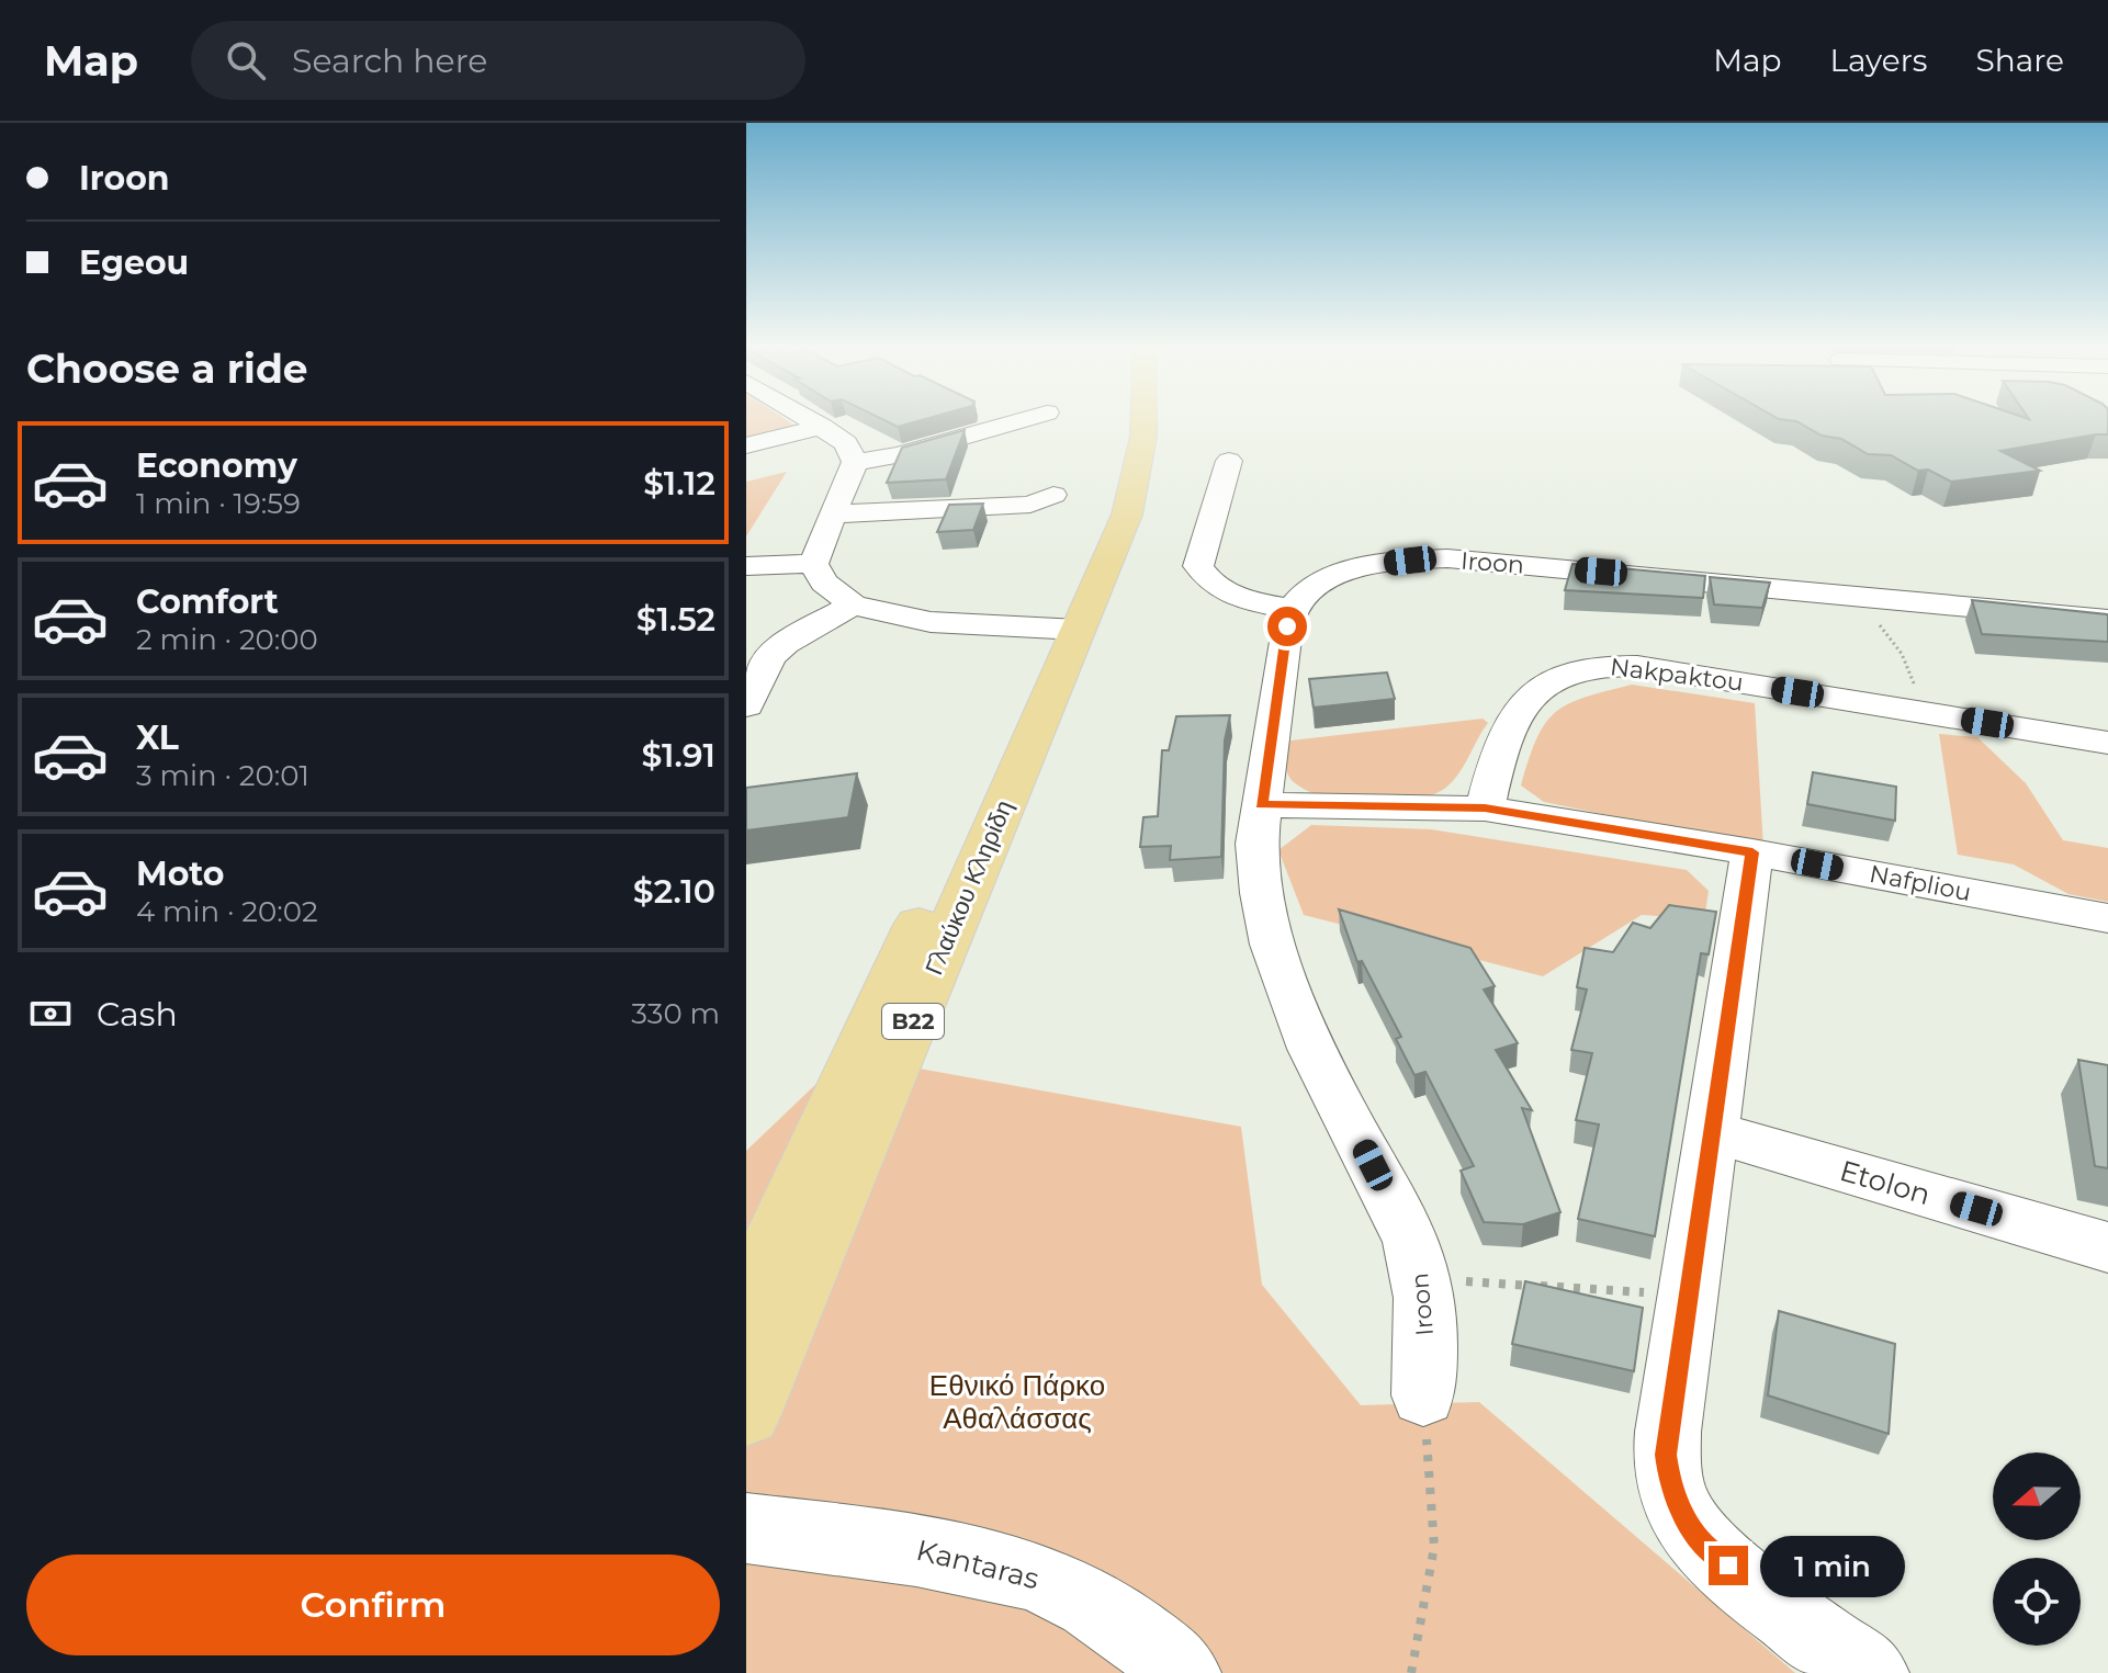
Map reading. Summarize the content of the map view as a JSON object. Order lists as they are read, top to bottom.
{
  "streets": {
    "main road": ["Γλαύκου Κληρίδη", "B22"],
    "street": [
      "Iroon",
      "Nakpaktou",
      "Nafpliou",
      "Etolon",
      "Kantaras"
    ]
  },
  "crossings": [
    ["Iroon", "Nafpliou"],
    ["Nakpaktou", "Nafpliou"]
  ],
  "parks": ["Εθνικό Πάρκο Αθαλάσσας"],
  "north": "left",
  "page": {
    "header": "Map",
    "search": "Search here",
    "nav": ["Map", "Layers", "Share"],
    "banner": ["Iroon", "Egeou"],
    "heading": "Choose a ride",
    "list": [
      {
        "name": "Economy",
        "note": "1 min · 19:59",
        "value": "$1.12"
      },
      {
        "name": "Comfort",
        "note": "2 min · 20:00",
        "value": "$1.52"
      },
      {
        "name": "XL",
        "note": "3 min · 20:01",
        "value": "$1.91"
      },
      {
        "name": "Moto",
        "note": "4 min · 20:02",
        "value": "$2.10"
      }
    ],
    "pay": ["Cash", "330 m"],
    "bubble": "1 min",
    "buttons": "Confirm"
  }
}
